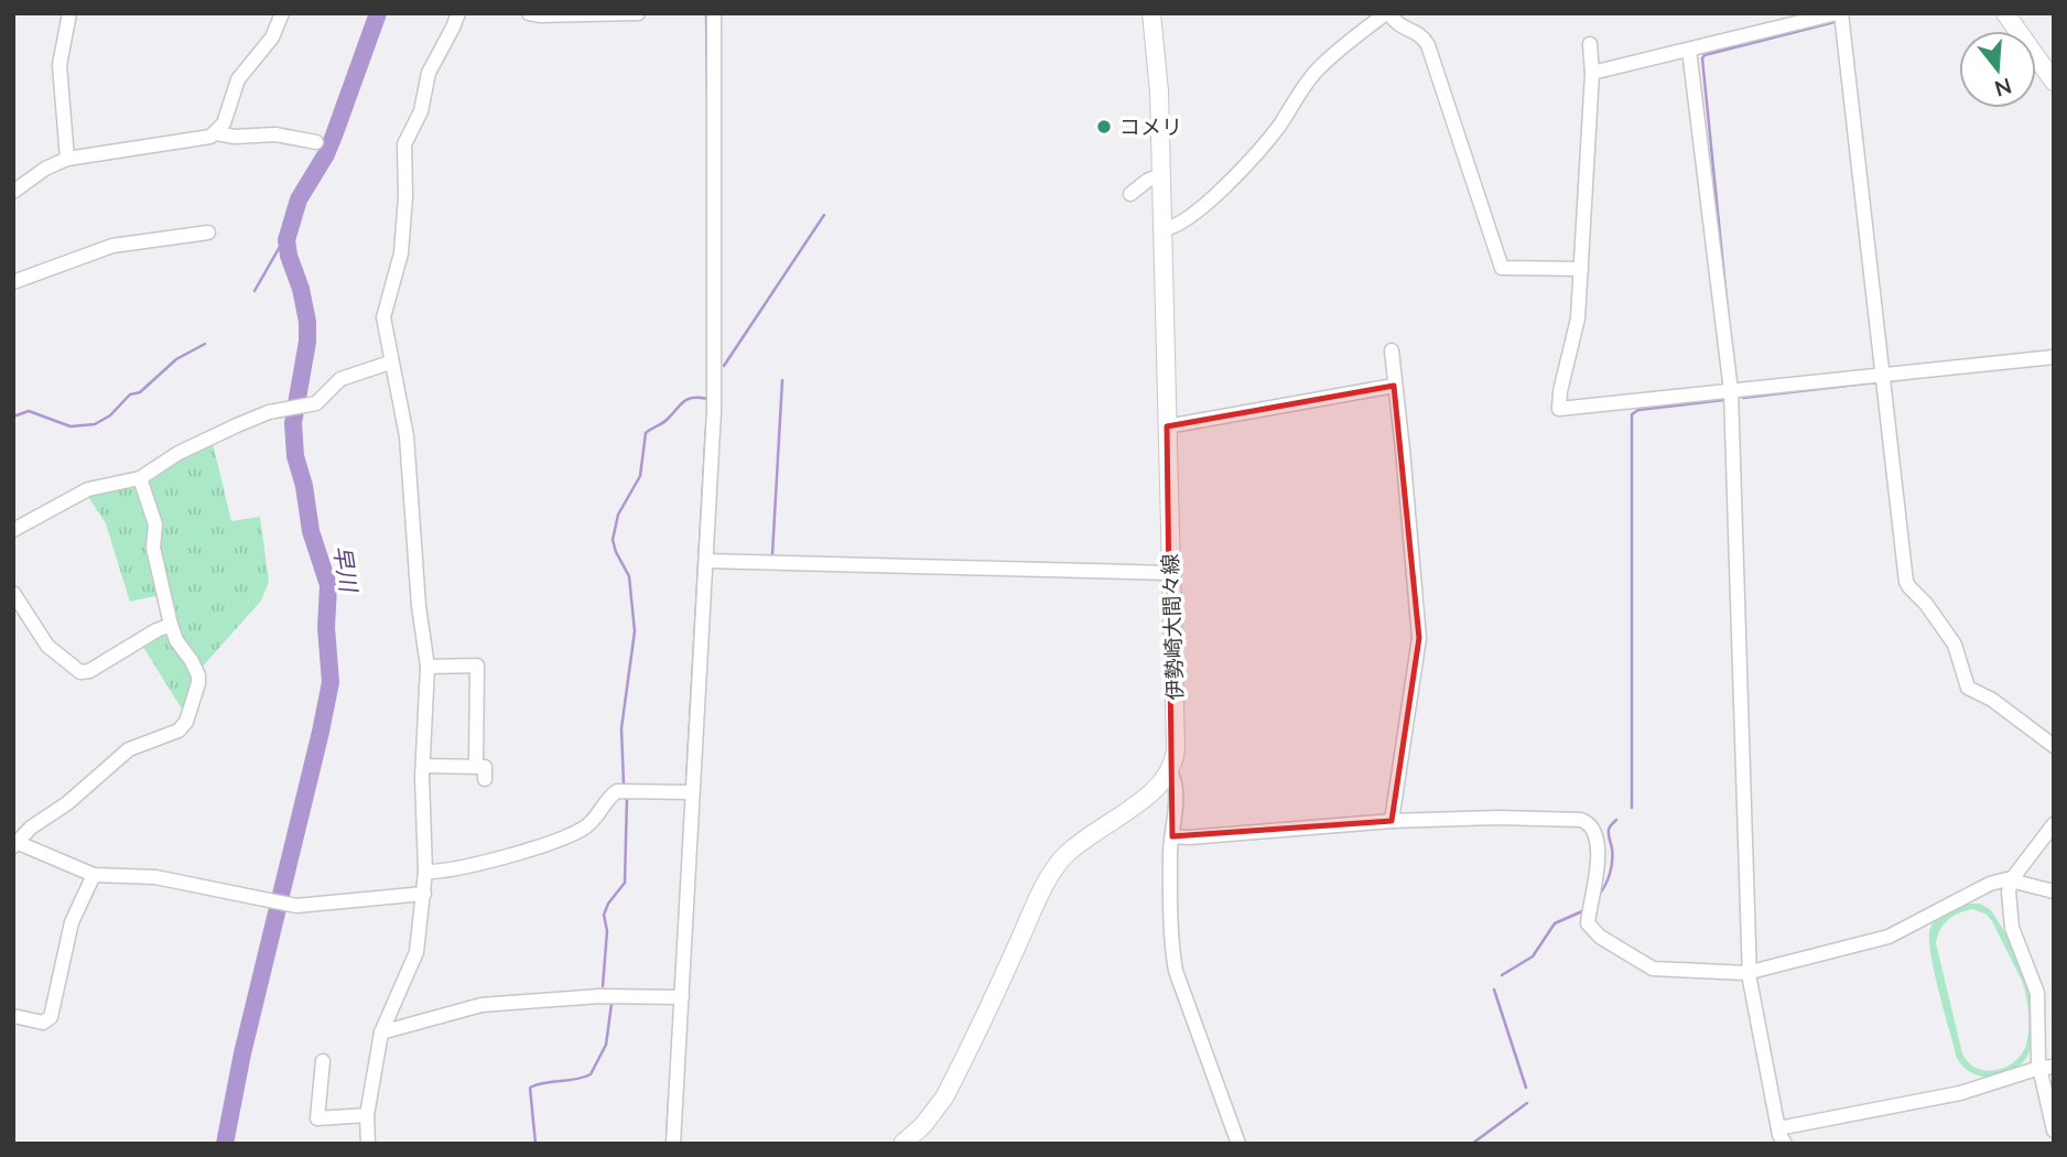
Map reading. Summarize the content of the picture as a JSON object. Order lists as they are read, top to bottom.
{
  "streets": {
    "main road": ["伊勢崎大間々線"]
  },
  "water": ["早川"],
  "places": ["コメリ"],
  "north": "bottom"
}
